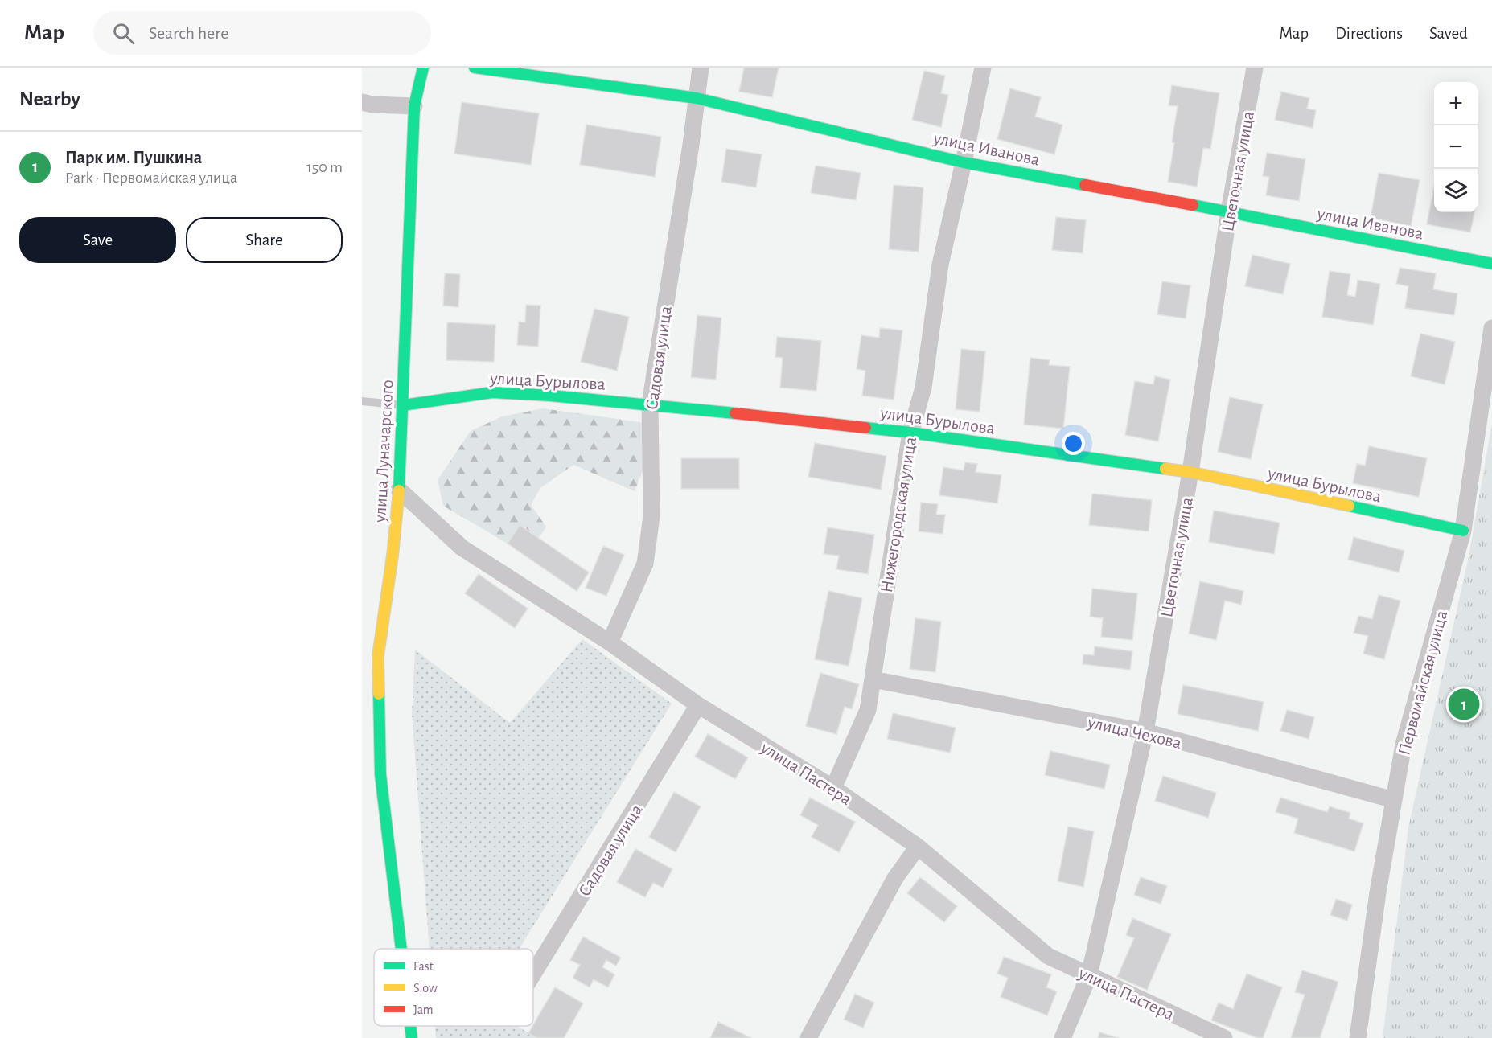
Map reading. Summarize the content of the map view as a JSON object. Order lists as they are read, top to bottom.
{
  "streets": {
    "street": [
      "улица Иванова",
      "Цветочная улица",
      "Садовая улица",
      "улица Бурылова",
      "улица Луначарского",
      "Нижегородская улица",
      "Первомайская улица",
      "улица Чехова",
      "улица Пастера"
    ]
  },
  "crossings": [
    ["улица Иванова", "Цветочная улица"],
    ["улица Иванова", "Садовая улица"],
    ["улица Иванова", "Нижегородская улица"],
    ["Цветочная улица", "улица Бурылова"],
    ["Цветочная улица", "улица Чехова"],
    ["Цветочная улица", "улица Пастера"],
    ["Садовая улица", "улица Бурылова"],
    ["Садовая улица", "улица Пастера"],
    ["улица Бурылова", "улица Луначарского"],
    ["улица Бурылова", "Нижегородская улица"],
    ["улица Бурылова", "Первомайская улица"],
    ["улица Луначарского", "улица Пастера"],
    ["Нижегородская улица", "улица Чехова"],
    ["Нижегородская улица", "улица Пастера"],
    ["Первомайская улица", "улица Чехова"]
  ],
  "legend": ["Fast", "Slow", "Jam"],
  "page": {
    "header": "Map",
    "search": "Search here",
    "nav": ["Map", "Directions", "Saved"],
    "heading": "Nearby",
    "map_buttons": ["+", "−"],
    "list": [
      {
        "mark": "1",
        "name": "Парк им. Пушкина",
        "note": "Park · Первомайская улица",
        "value": "150 m"
      }
    ],
    "buttons": ["Save", "Share"],
    "pins": "1"
  }
}
